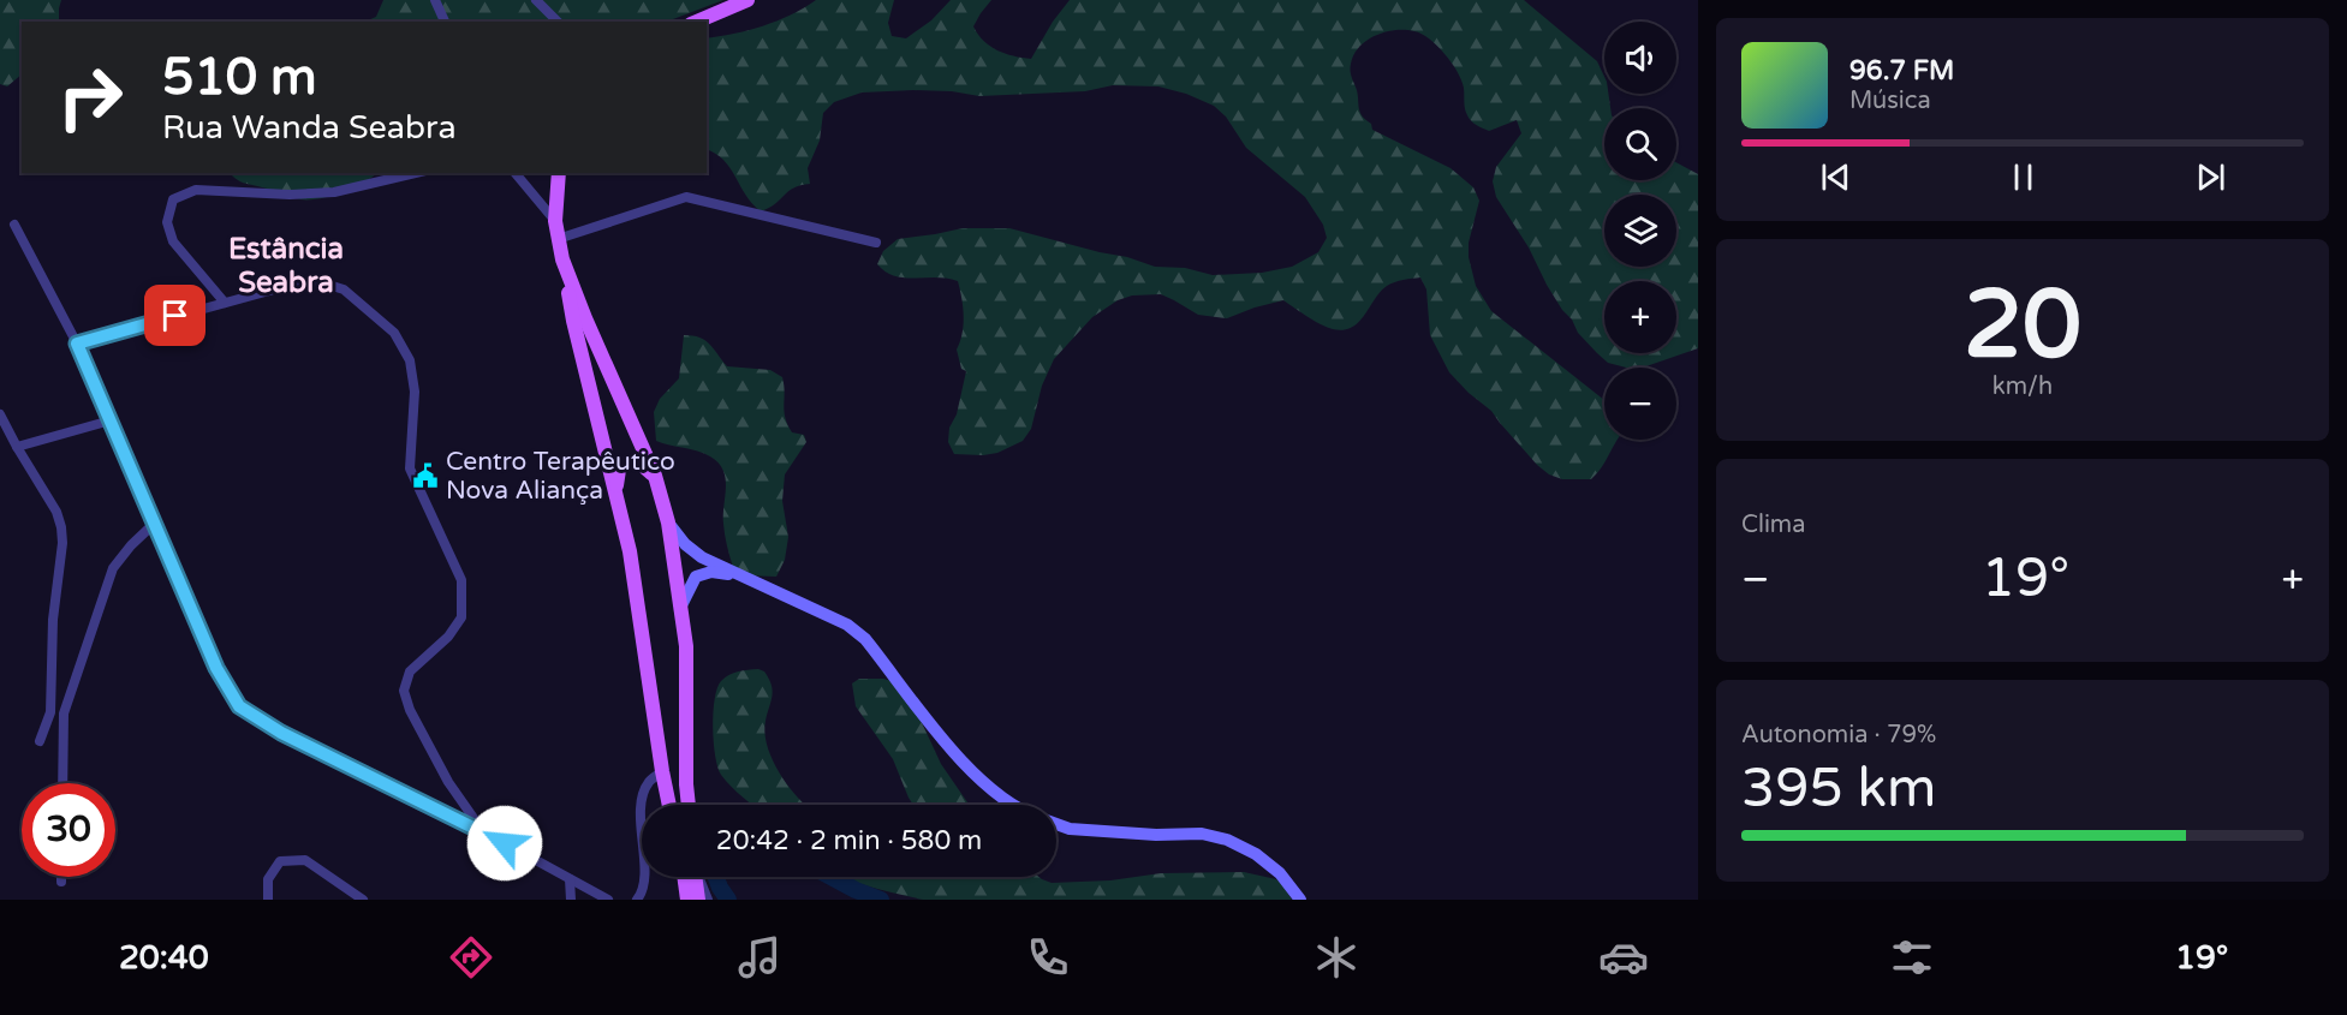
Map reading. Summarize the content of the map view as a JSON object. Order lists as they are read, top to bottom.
{
  "districts": ["Estância Seabra"],
  "places": {
    "public building": ["Centro Terapêutico Nova Aliança"]
  },
  "page": {
    "map_buttons": ["+", "−"],
    "turn": ["510 m", "Rua Wanda Seabra"],
    "song": ["96.7 FM", "Música"],
    "tile": [
      ["20", "km/h"],
      "Clima",
      ["Autonomia · 79%", "395 km"]
    ],
    "heat": ["−", "19°", "+"],
    "limit": "30",
    "trip": "20:42 · 2 min · 580 m",
    "tabs": ["20:40", "19°"]
  }
}
